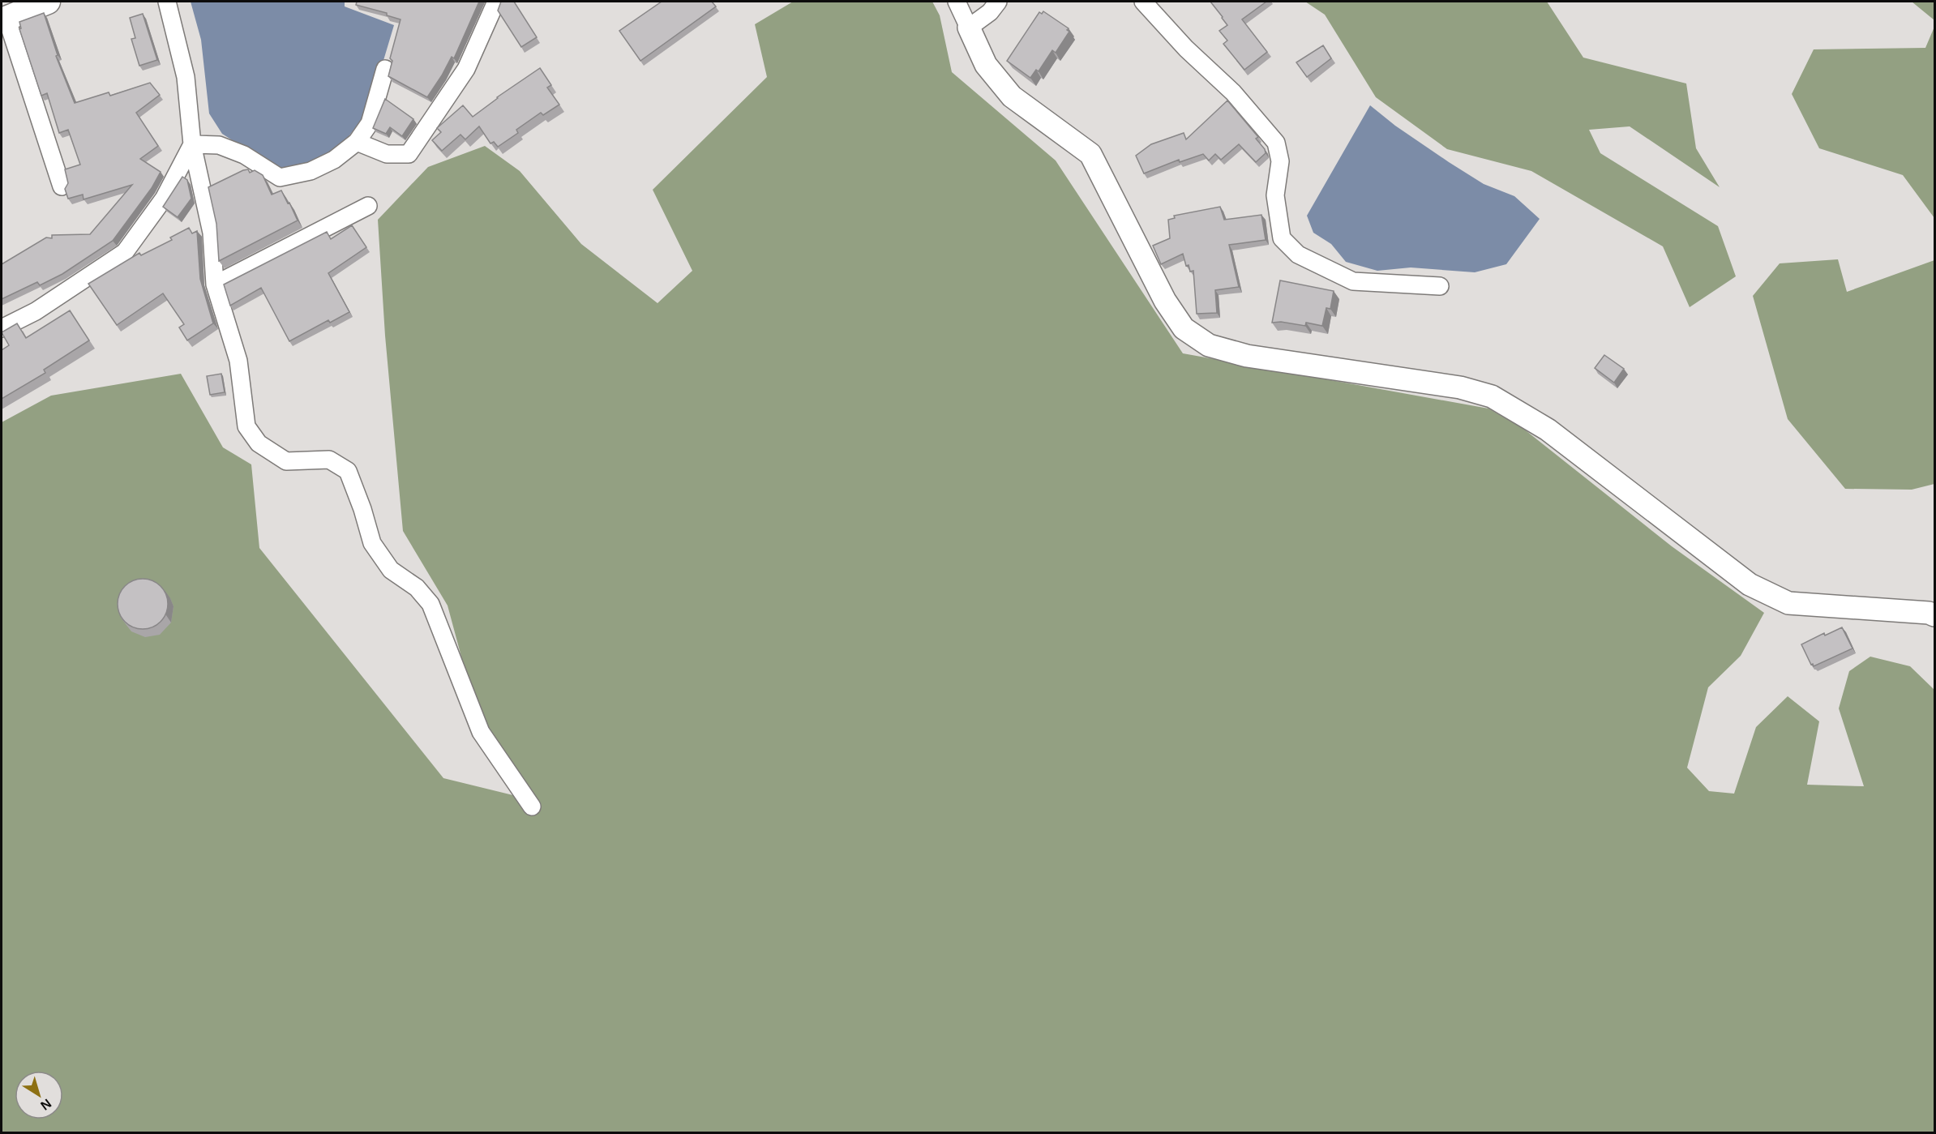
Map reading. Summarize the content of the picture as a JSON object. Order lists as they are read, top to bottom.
{
  "north": "bottom right"
}
